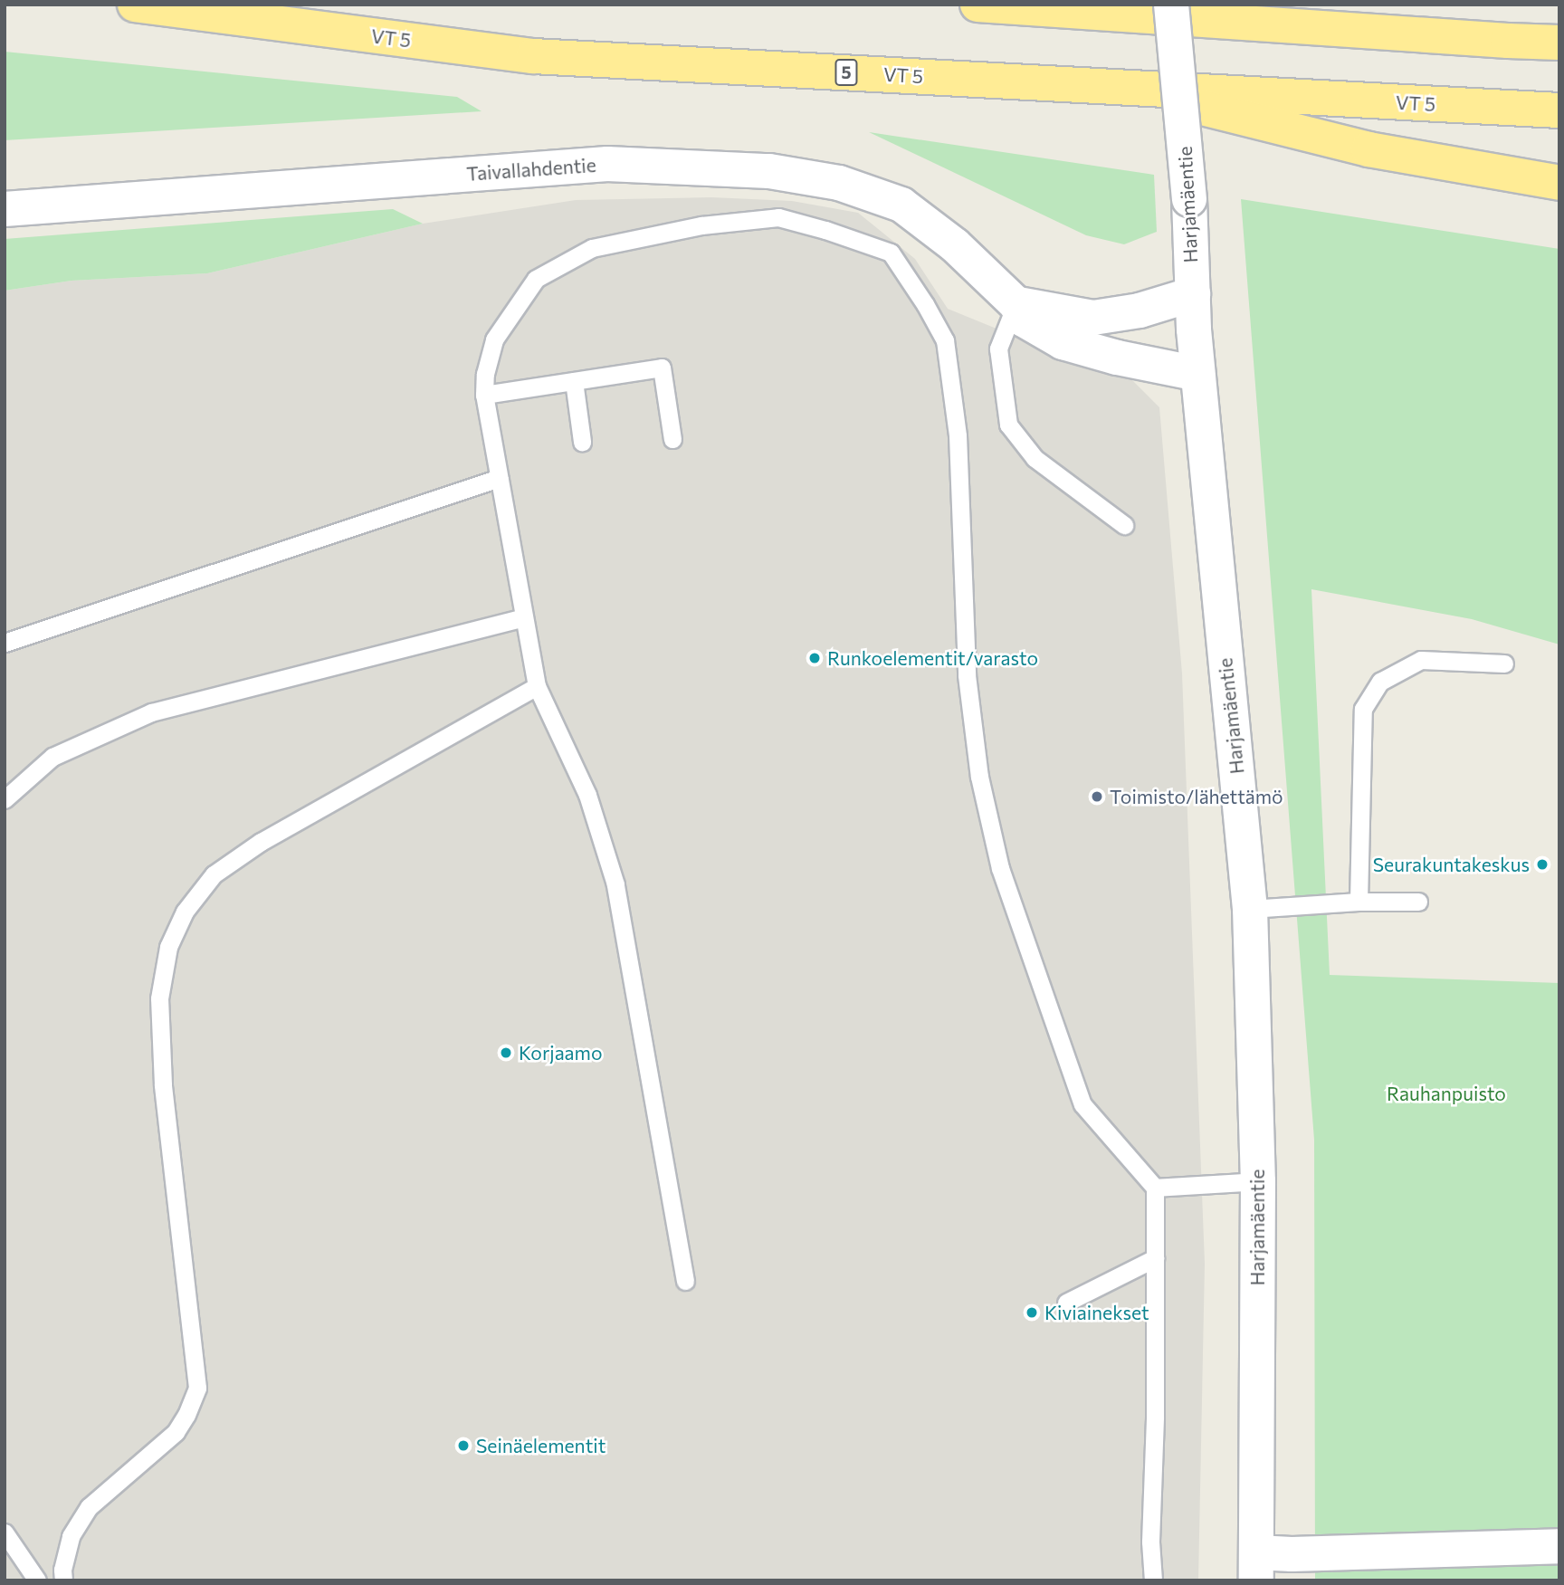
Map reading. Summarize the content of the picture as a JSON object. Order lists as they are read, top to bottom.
{
  "streets": {
    "highway": ["VT 5", "5"],
    "street": ["Taivallahdentie", "Harjamäentie"]
  },
  "crossings": [
    ["Taivallahdentie", "Harjamäentie"]
  ],
  "parks": ["Rauhanpuisto"],
  "places": [
    "Runkoelementit/varasto",
    "Toimisto/lähettämö",
    "Seurakuntakeskus",
    "Korjaamo",
    "Kiviainekset",
    "Seinäelementit"
  ]
}
